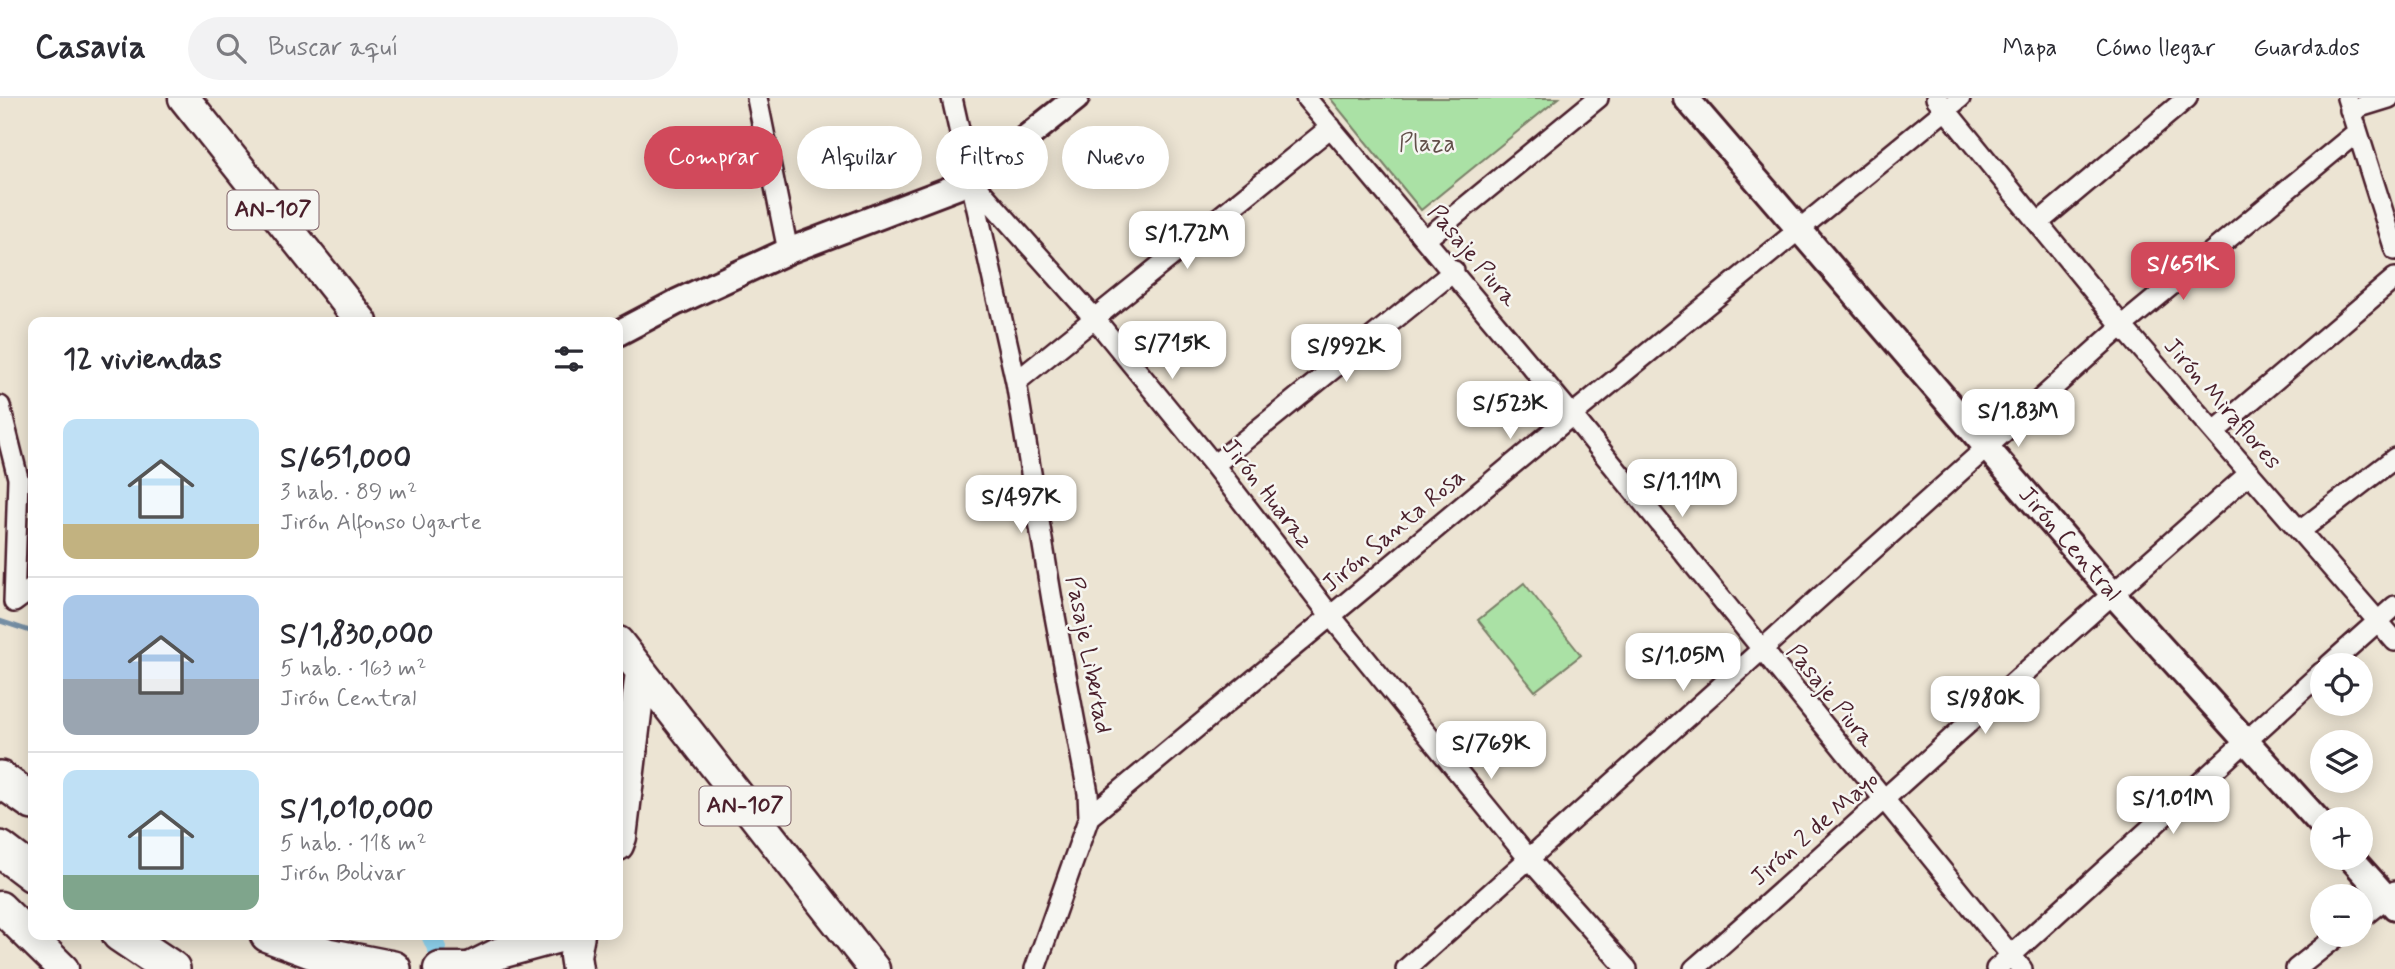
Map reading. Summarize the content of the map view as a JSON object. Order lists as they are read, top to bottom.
{
  "streets": {
    "main road": ["AN-107"],
    "street": [
      "Pasaje Piura",
      "Jirón Miraflores",
      "Jirón Huaraz",
      "Jirón Santa Rosa",
      "Jirón Central",
      "Pasaje Libertad",
      "Jirón 2 de Mayo"
    ]
  },
  "crossings": [
    ["Pasaje Piura", "Jirón Santa Rosa"],
    ["Pasaje Piura", "Jirón 2 de Mayo"],
    ["Jirón Miraflores", "Jirón Santa Rosa"],
    ["Jirón Miraflores", "Jirón 2 de Mayo"],
    ["Jirón Huaraz", "Jirón Santa Rosa"],
    ["Jirón Santa Rosa", "Jirón Central"],
    ["Jirón Santa Rosa", "Pasaje Libertad"],
    ["Jirón Central", "Jirón 2 de Mayo"]
  ],
  "parks": ["Plaza"],
  "page": {
    "header": "Casavia",
    "search": "Buscar aquí",
    "nav": ["Mapa", "Cómo llegar", "Guardados"],
    "chip": [
      "Comprar",
      "Alquilar",
      "Filtros",
      "Nuevo"
    ],
    "price": [
      "S/1.72M",
      "S/651K",
      "S/715K",
      "S/992K",
      "S/523K",
      "S/1.83M",
      "S/1.11M",
      "S/497K",
      "S/1.05M",
      "S/980K",
      "S/769K",
      "S/1.01M"
    ],
    "heading": "12 viviendas",
    "list": [
      {
        "name": "S/651,000",
        "note": "3 hab. · 89 m² · Jirón Alfonso Ugarte"
      },
      {
        "name": "S/1,830,000",
        "note": "5 hab. · 163 m² · Jirón Central"
      },
      {
        "name": "S/1,010,000",
        "note": "5 hab. · 118 m² · Jirón Bolivar"
      }
    ],
    "map_buttons": ["+", "−"]
  }
}
